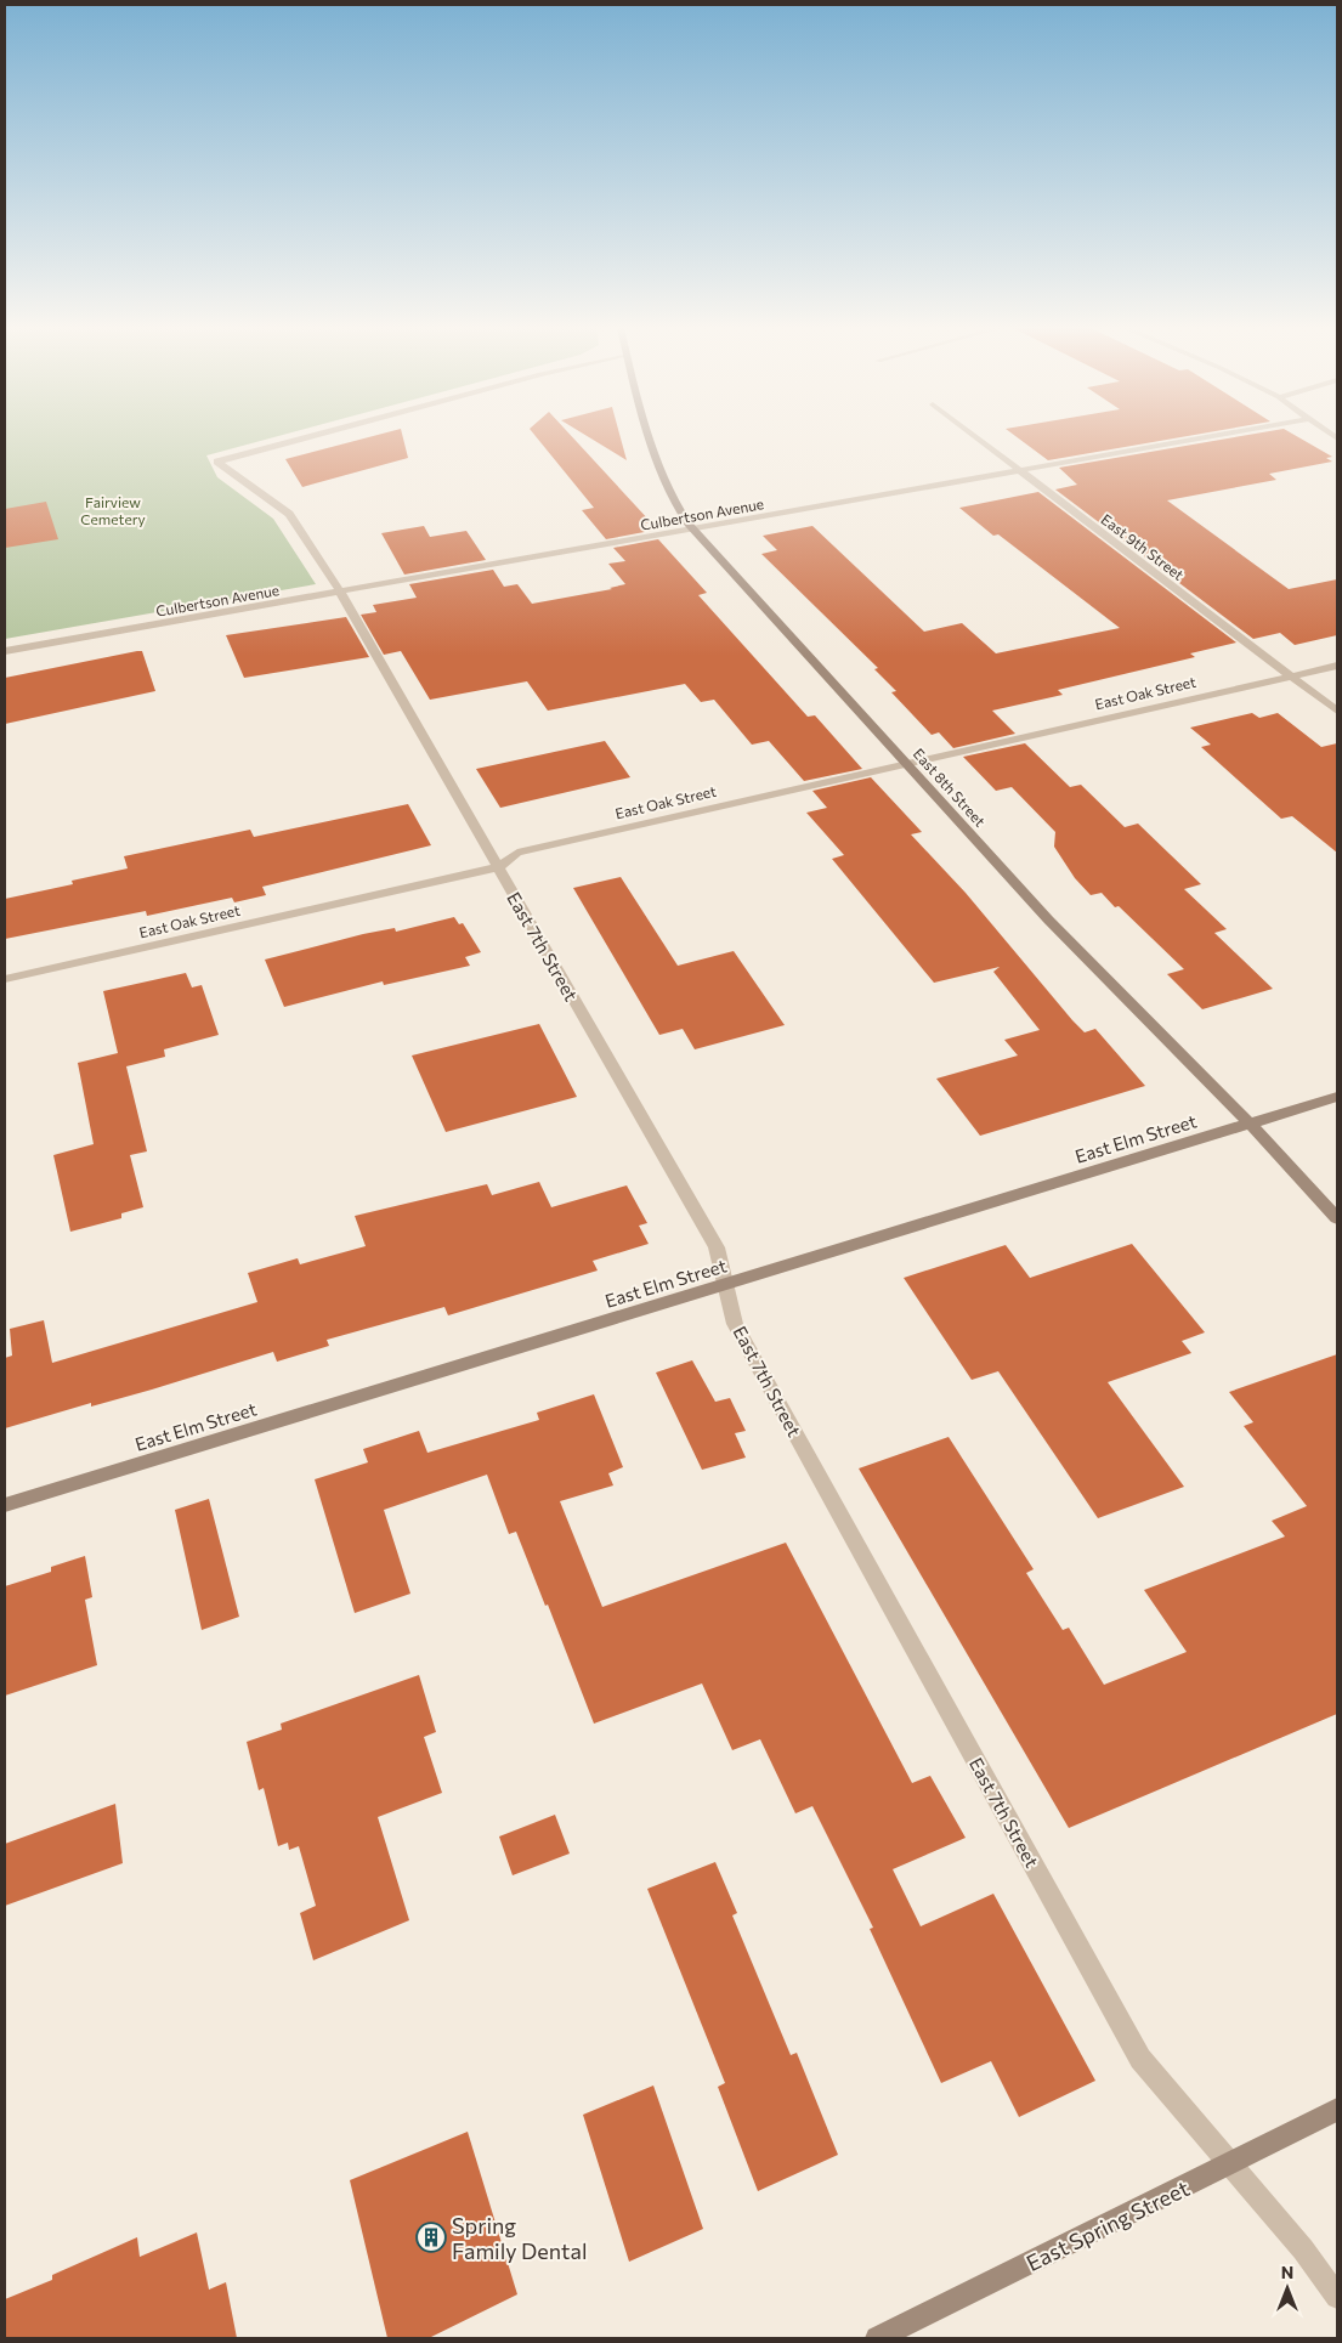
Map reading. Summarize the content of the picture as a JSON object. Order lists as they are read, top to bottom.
{
  "streets": {
    "street": [
      "Culbertson Avenue",
      "East 9th Street",
      "East Oak Street",
      "East 8th Street",
      "East 7th Street",
      "East Elm Street",
      "East Spring Street"
    ]
  },
  "crossings": [
    ["Culbertson Avenue", "East 9th Street"],
    ["Culbertson Avenue", "East 8th Street"],
    ["Culbertson Avenue", "East 7th Street"],
    ["East 9th Street", "East Oak Street"],
    ["East Oak Street", "East 8th Street"],
    ["East Oak Street", "East 7th Street"],
    ["East 8th Street", "East Elm Street"],
    ["East 7th Street", "East Elm Street"],
    ["East 7th Street", "East Spring Street"]
  ],
  "parks": ["Fairview Cemetery"],
  "places": {
    "building": ["Spring Family Dental"]
  },
  "north": "top"
}
